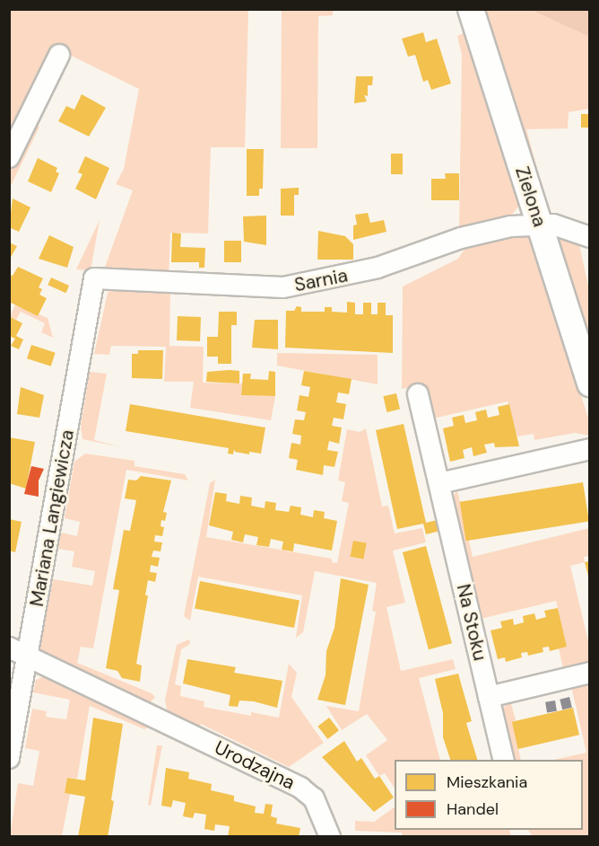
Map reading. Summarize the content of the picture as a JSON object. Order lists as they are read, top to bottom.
{
  "streets": {
    "street": [
      "Zielona",
      "Sarnia",
      "Mariana Langiewicza",
      "Na Stoku",
      "Urodzajna"
    ]
  },
  "crossings": [
    ["Zielona", "Sarnia"],
    ["Sarnia", "Mariana Langiewicza"],
    ["Mariana Langiewicza", "Urodzajna"]
  ],
  "legend": ["Mieszkania", "Handel"]
}
